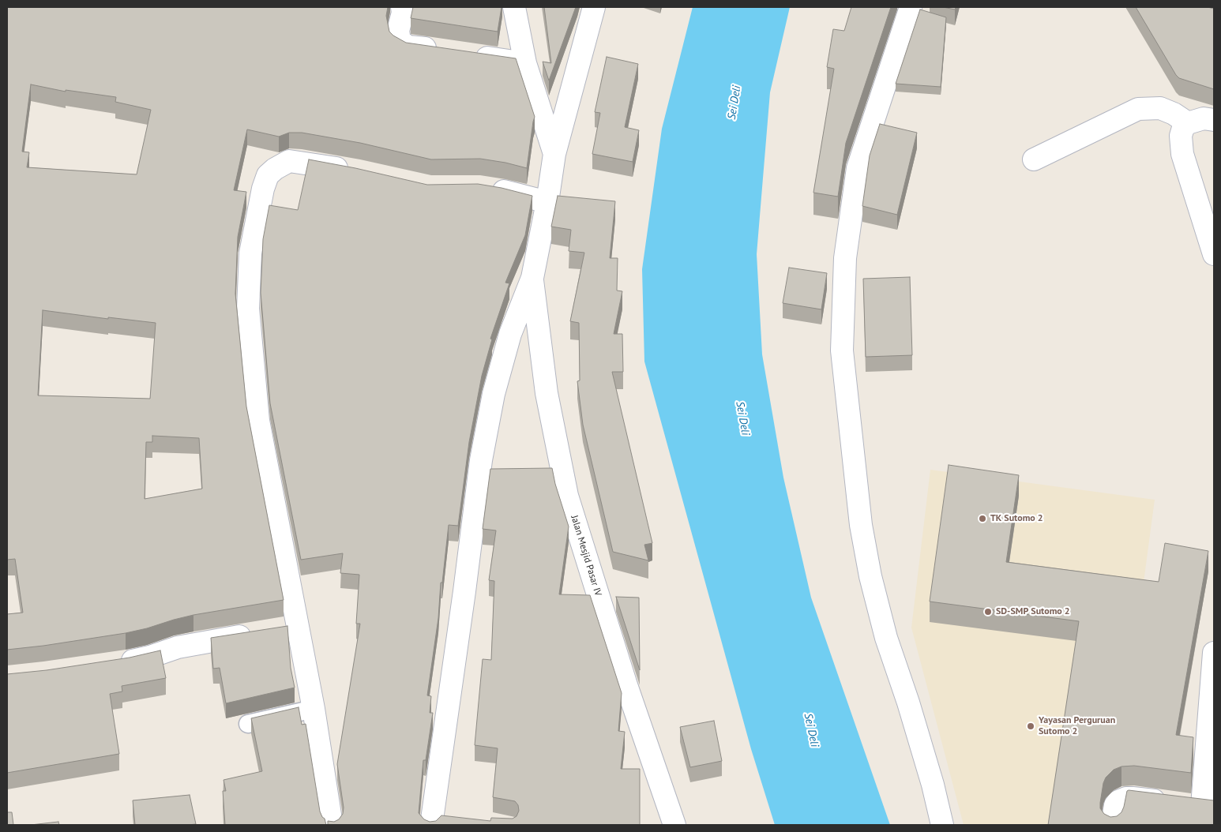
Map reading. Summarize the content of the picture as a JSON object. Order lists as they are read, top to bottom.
{
  "streets": {
    "street": ["Jalan Mesjid Pasar IV"]
  },
  "water": ["Sei Deli"],
  "places": ["TK Sutomo 2", "SD-SMP Sutomo 2", "Yayasan Perguruan Sutomo 2"]
}
